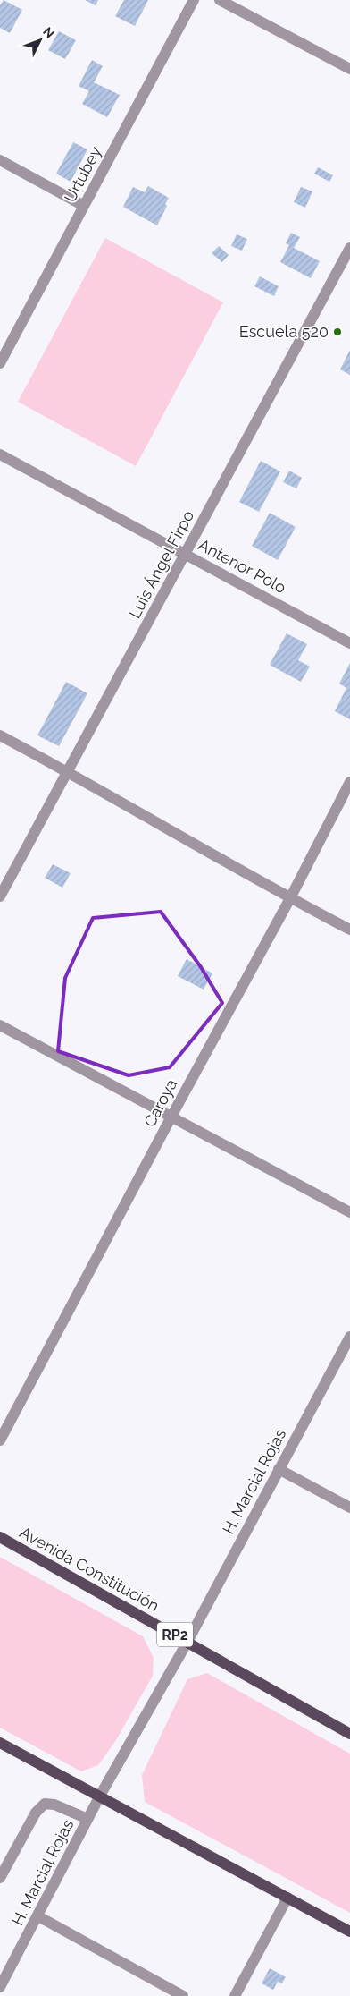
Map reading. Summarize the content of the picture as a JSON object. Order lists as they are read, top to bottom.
{
  "streets": {
    "main road": ["Avenida Constitución", "RP2"],
    "street": [
      "Urtubey",
      "Luis Ángel Firpo",
      "Antenor Polo",
      "Caroya",
      "H. Marcial Rojas"
    ]
  },
  "crossings": [
    ["Luis Ángel Firpo", "Antenor Polo"],
    ["H. Marcial Rojas", "Avenida Constitución"]
  ],
  "places": ["Escuela 520"],
  "north": "top right"
}
